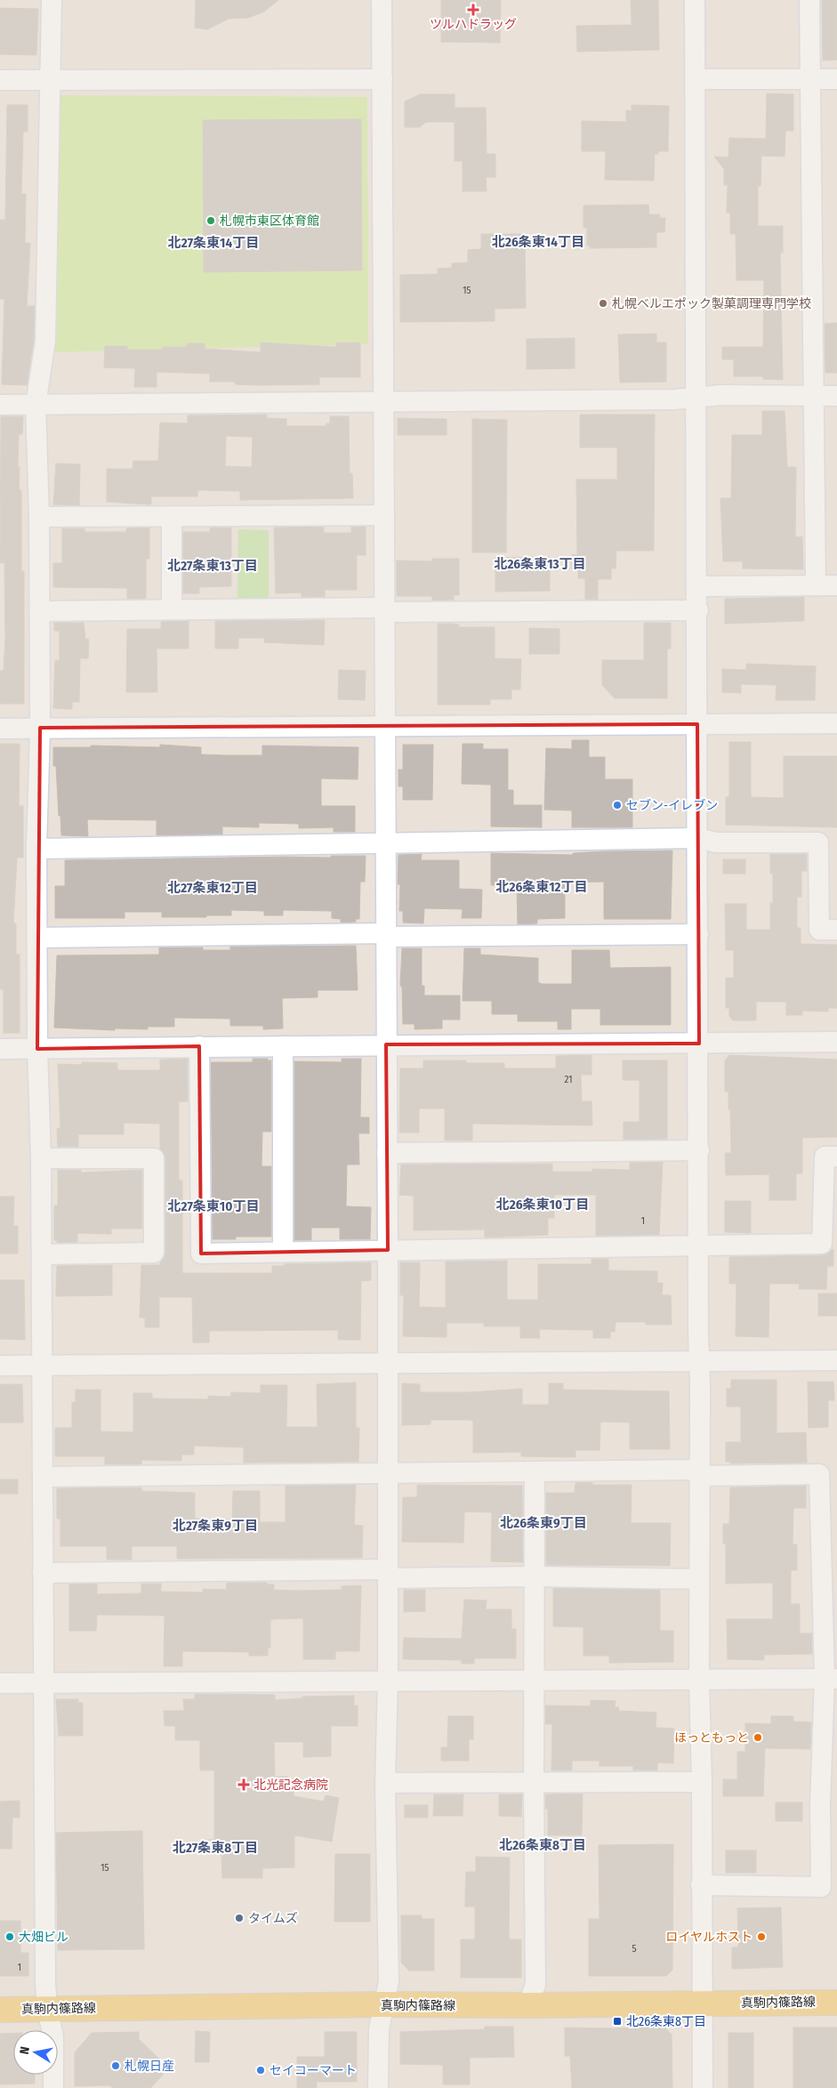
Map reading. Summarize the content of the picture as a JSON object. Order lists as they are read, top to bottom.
{
  "streets": {
    "main road": ["真駒内篠路線"]
  },
  "districts": [
    "北26条東14丁目",
    "北27条東14丁目",
    "北26条東13丁目",
    "北27条東13丁目",
    "北26条東12丁目",
    "北27条東12丁目",
    "北26条東10丁目",
    "北27条東10丁目",
    "北26条東9丁目",
    "北27条東9丁目",
    "北26条東8丁目",
    "北27条東8丁目"
  ],
  "places": {
    "health": ["ツルハドラッグ", "北光記念病院"],
    "other": [
      "札幌市東区体育館",
      "札幌ベルエポック製菓調理専門学校",
      "セブン-イレブン",
      "ほっともっと",
      "タイムズ",
      "大畑ビル",
      "ロイヤルホスト",
      "札幌日産",
      "セイコーマート"
    ],
    "transit": ["北26条東8丁目"]
  },
  "house_numbers": [
    "15",
    "21",
    "1",
    "15",
    "5",
    "1"
  ],
  "north": "left"
}
